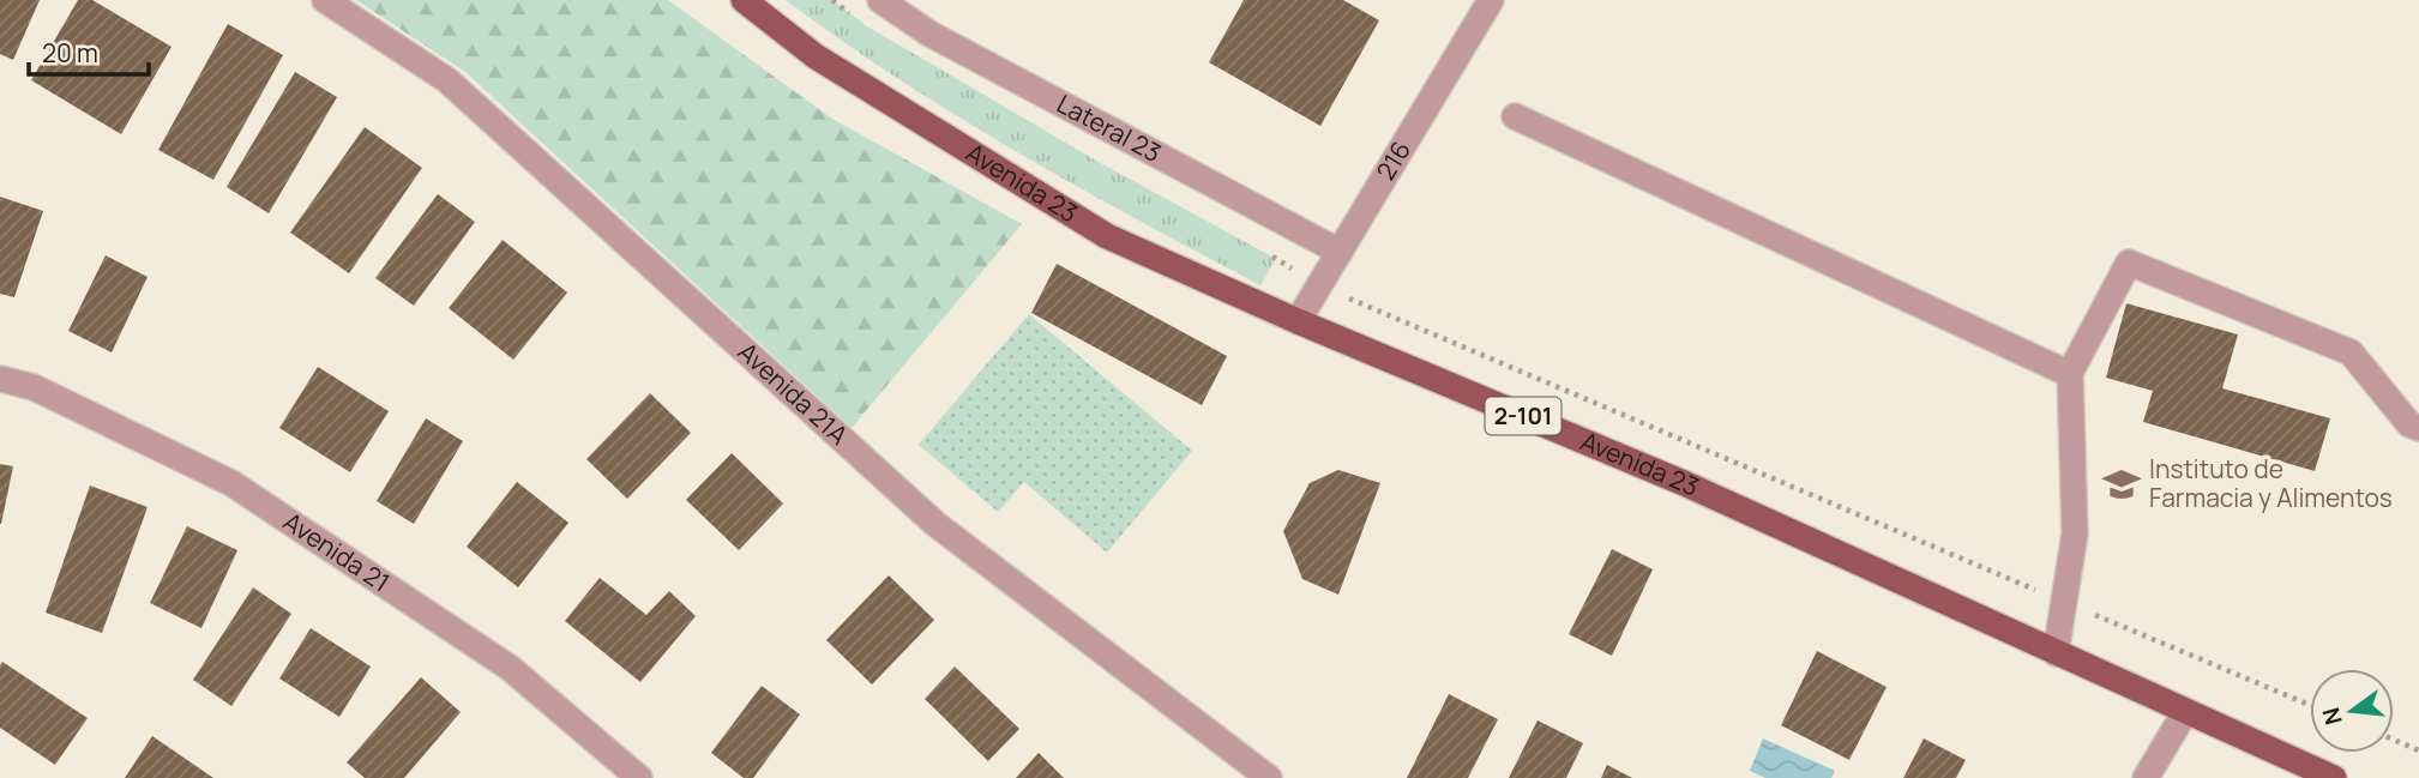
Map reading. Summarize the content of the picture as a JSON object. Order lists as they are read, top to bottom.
{
  "streets": {
    "main road": ["Avenida 23", "2-101"],
    "street": [
      "Lateral 23",
      "216",
      "Avenida 21A",
      "Avenida 21"
    ]
  },
  "crossings": [
    ["Lateral 23", "216"],
    ["216", "Avenida 23"]
  ],
  "places": {
    "school or university": ["Instituto de Farmacia y Alimentos"]
  },
  "scale_bar": "20 m",
  "north": "left"
}
